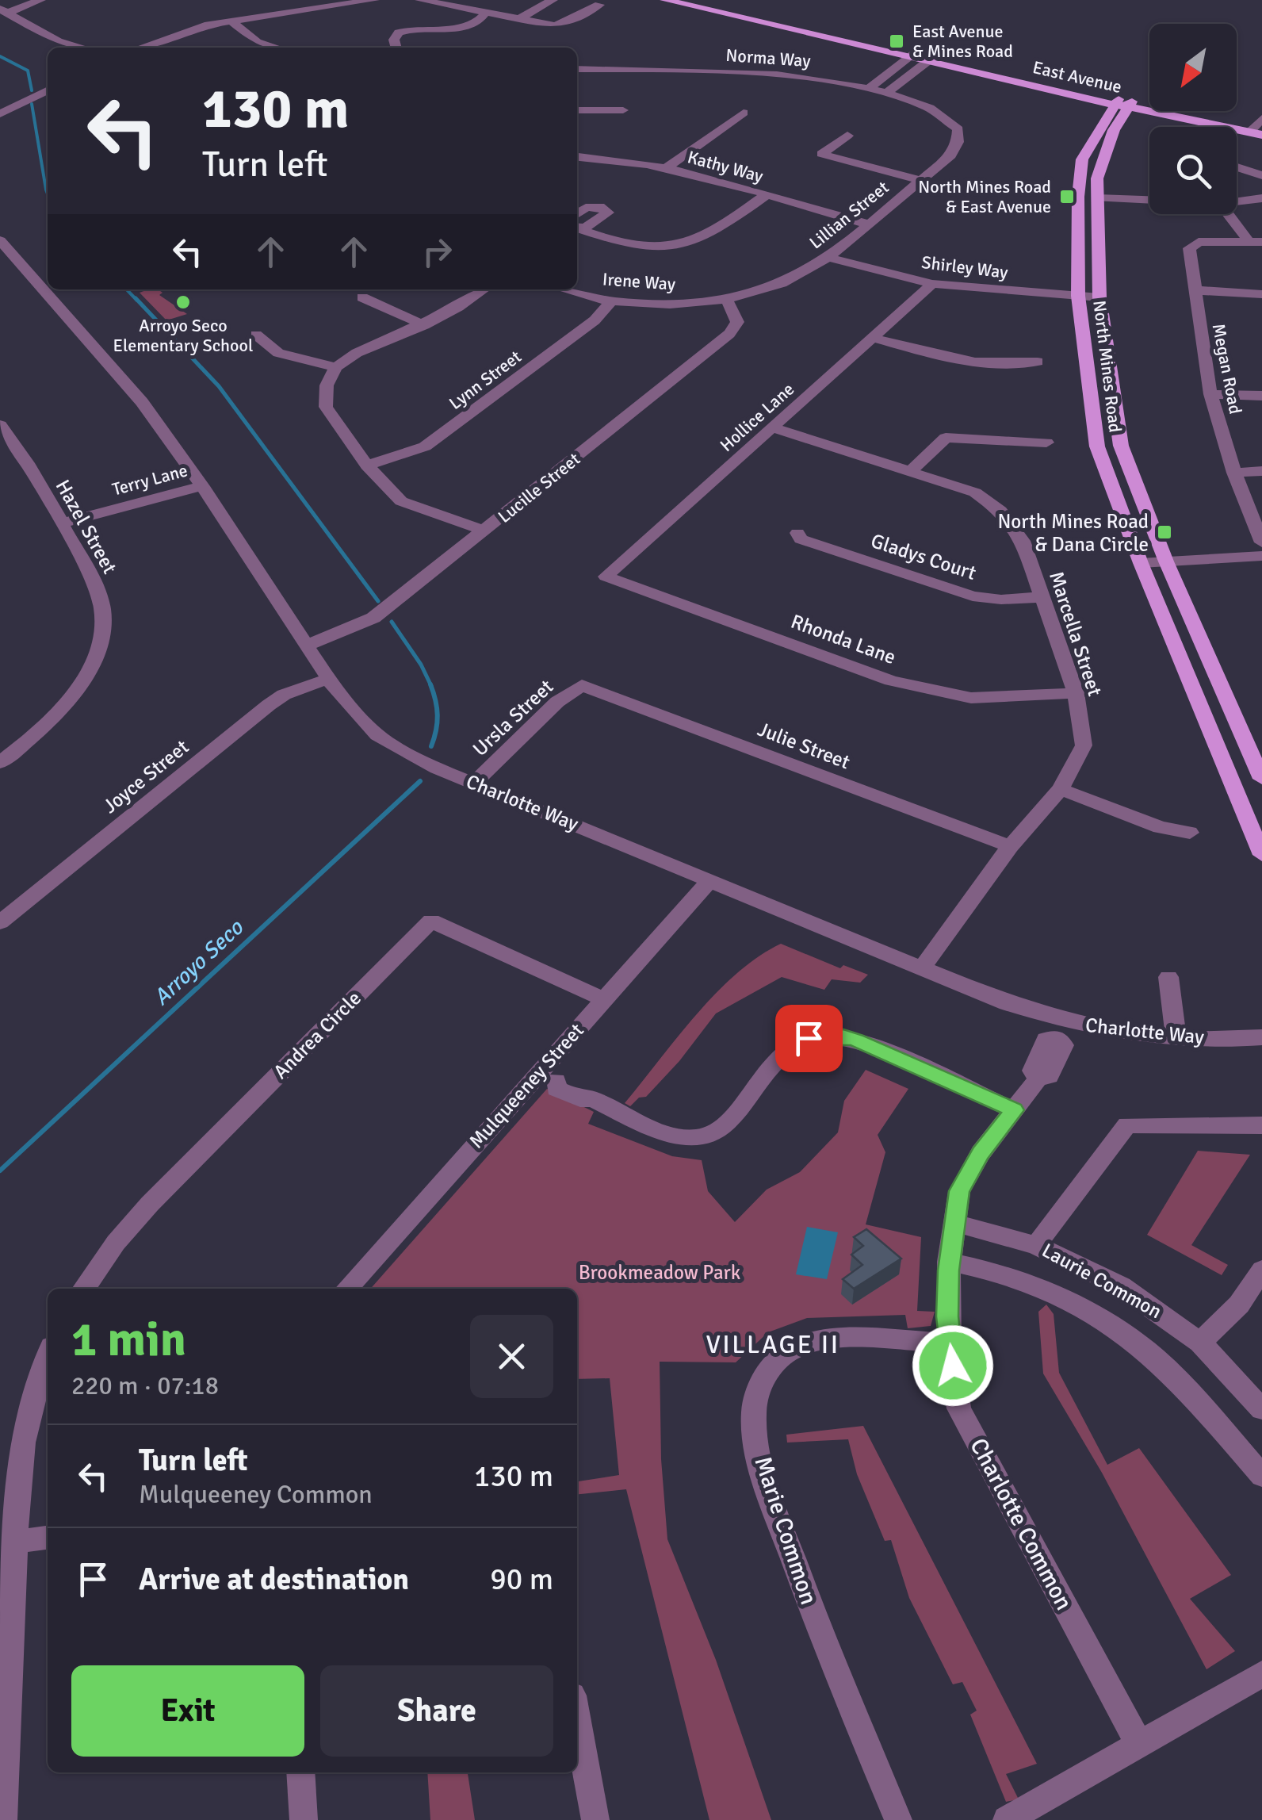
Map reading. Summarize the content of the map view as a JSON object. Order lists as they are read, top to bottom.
{
  "streets": {
    "main road": ["East Avenue", "North Mines Road"],
    "street": [
      "Norma Way",
      "Kathy Way",
      "Lillian Street",
      "Shirley Way",
      "Irene Way",
      "Megan Road",
      "Lynn Street",
      "Hollice Lane",
      "Terry Lane",
      "Lucille Street",
      "Hazel Street",
      "Gladys Court",
      "Marcella Street",
      "Rhonda Lane",
      "Ursla Street",
      "Julie Street",
      "Joyce Street",
      "Charlotte Way",
      "Andrea Circle",
      "Mulqueeney Street",
      "Laurie Common",
      "Charlotte Common",
      "Marie Common"
    ]
  },
  "crossings": [
    ["Norma Way", "Lillian Street"],
    ["East Avenue", "North Mines Road"],
    ["Kathy Way", "Lillian Street"],
    ["Lillian Street", "Shirley Way"],
    ["Lillian Street", "Irene Way"],
    ["Lillian Street", "Lucille Street"],
    ["Shirley Way", "North Mines Road"],
    ["Shirley Way", "Hollice Lane"],
    ["Irene Way", "Lynn Street"],
    ["Irene Way", "Lucille Street"],
    ["Hollice Lane", "Marcella Street"],
    ["Hollice Lane", "Rhonda Lane"],
    ["Terry Lane", "Hazel Street"],
    ["Terry Lane", "Charlotte Way"],
    ["Lucille Street", "Charlotte Way"],
    ["Gladys Court", "Marcella Street"],
    ["Marcella Street", "Rhonda Lane"],
    ["Marcella Street", "Julie Street"],
    ["Marcella Street", "Charlotte Way"],
    ["Ursla Street", "Julie Street"],
    ["Ursla Street", "Charlotte Way"],
    ["Joyce Street", "Charlotte Way"],
    ["Charlotte Way", "Mulqueeney Street"],
    ["Charlotte Way", "Charlotte Common"],
    ["Andrea Circle", "Mulqueeney Street"],
    ["Laurie Common", "Charlotte Common"],
    ["Charlotte Common", "Marie Common"]
  ],
  "districts": ["VILLAGE II"],
  "water": ["Arroyo Seco"],
  "parks": ["Brookmeadow Park"],
  "places": {
    "transit": ["East Avenue & Mines Road", "North Mines Road & East Avenue", "North Mines Road & Dana Circle"],
    "other": ["Arroyo Seco Elementary School"]
  },
  "north": "bottom left",
  "page": {
    "turn": ["130 m", "Turn left"],
    "heading": ["1 min", "220 m · 07:18"],
    "list": [
      {
        "name": "Turn left",
        "note": "Mulqueeney Common",
        "value": "130 m"
      },
      {
        "name": "Arrive at destination",
        "value": "90 m"
      }
    ],
    "buttons": ["Exit", "Share"]
  }
}
